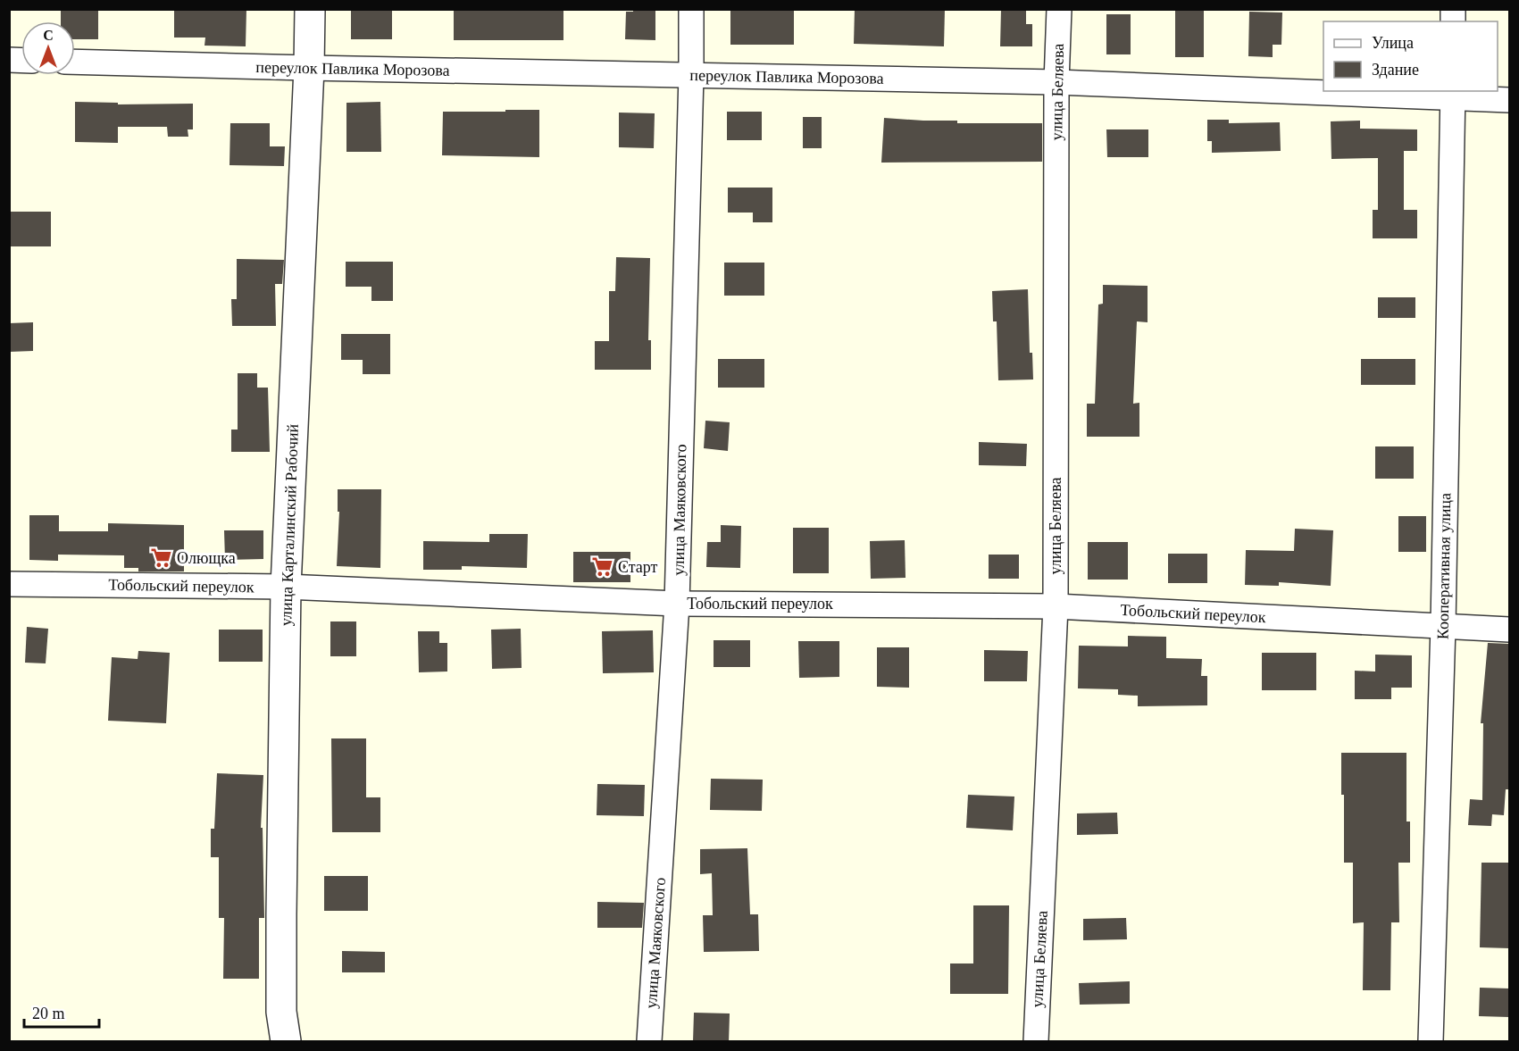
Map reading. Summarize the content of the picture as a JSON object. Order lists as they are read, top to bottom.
{
  "streets": {
    "street": [
      "переулок Павлика Морозова",
      "улица Беляева",
      "улица Маяковского",
      "улица Карталинский Рабочий",
      "Кооперативная улица",
      "Тобольский переулок"
    ]
  },
  "crossings": [
    ["переулок Павлика Морозова", "улица Беляева"],
    ["переулок Павлика Морозова", "улица Маяковского"],
    ["переулок Павлика Морозова", "улица Карталинский Рабочий"],
    ["переулок Павлика Морозова", "Кооперативная улица"],
    ["улица Беляева", "Тобольский переулок"],
    ["улица Маяковского", "Тобольский переулок"],
    ["улица Карталинский Рабочий", "Тобольский переулок"],
    ["Кооперативная улица", "Тобольский переулок"]
  ],
  "places": {
    "supermarket": ["Олющка", "Старт"]
  },
  "legend": ["Улица", "Здание"],
  "scale_bar": "20 m",
  "north": "top"
}
